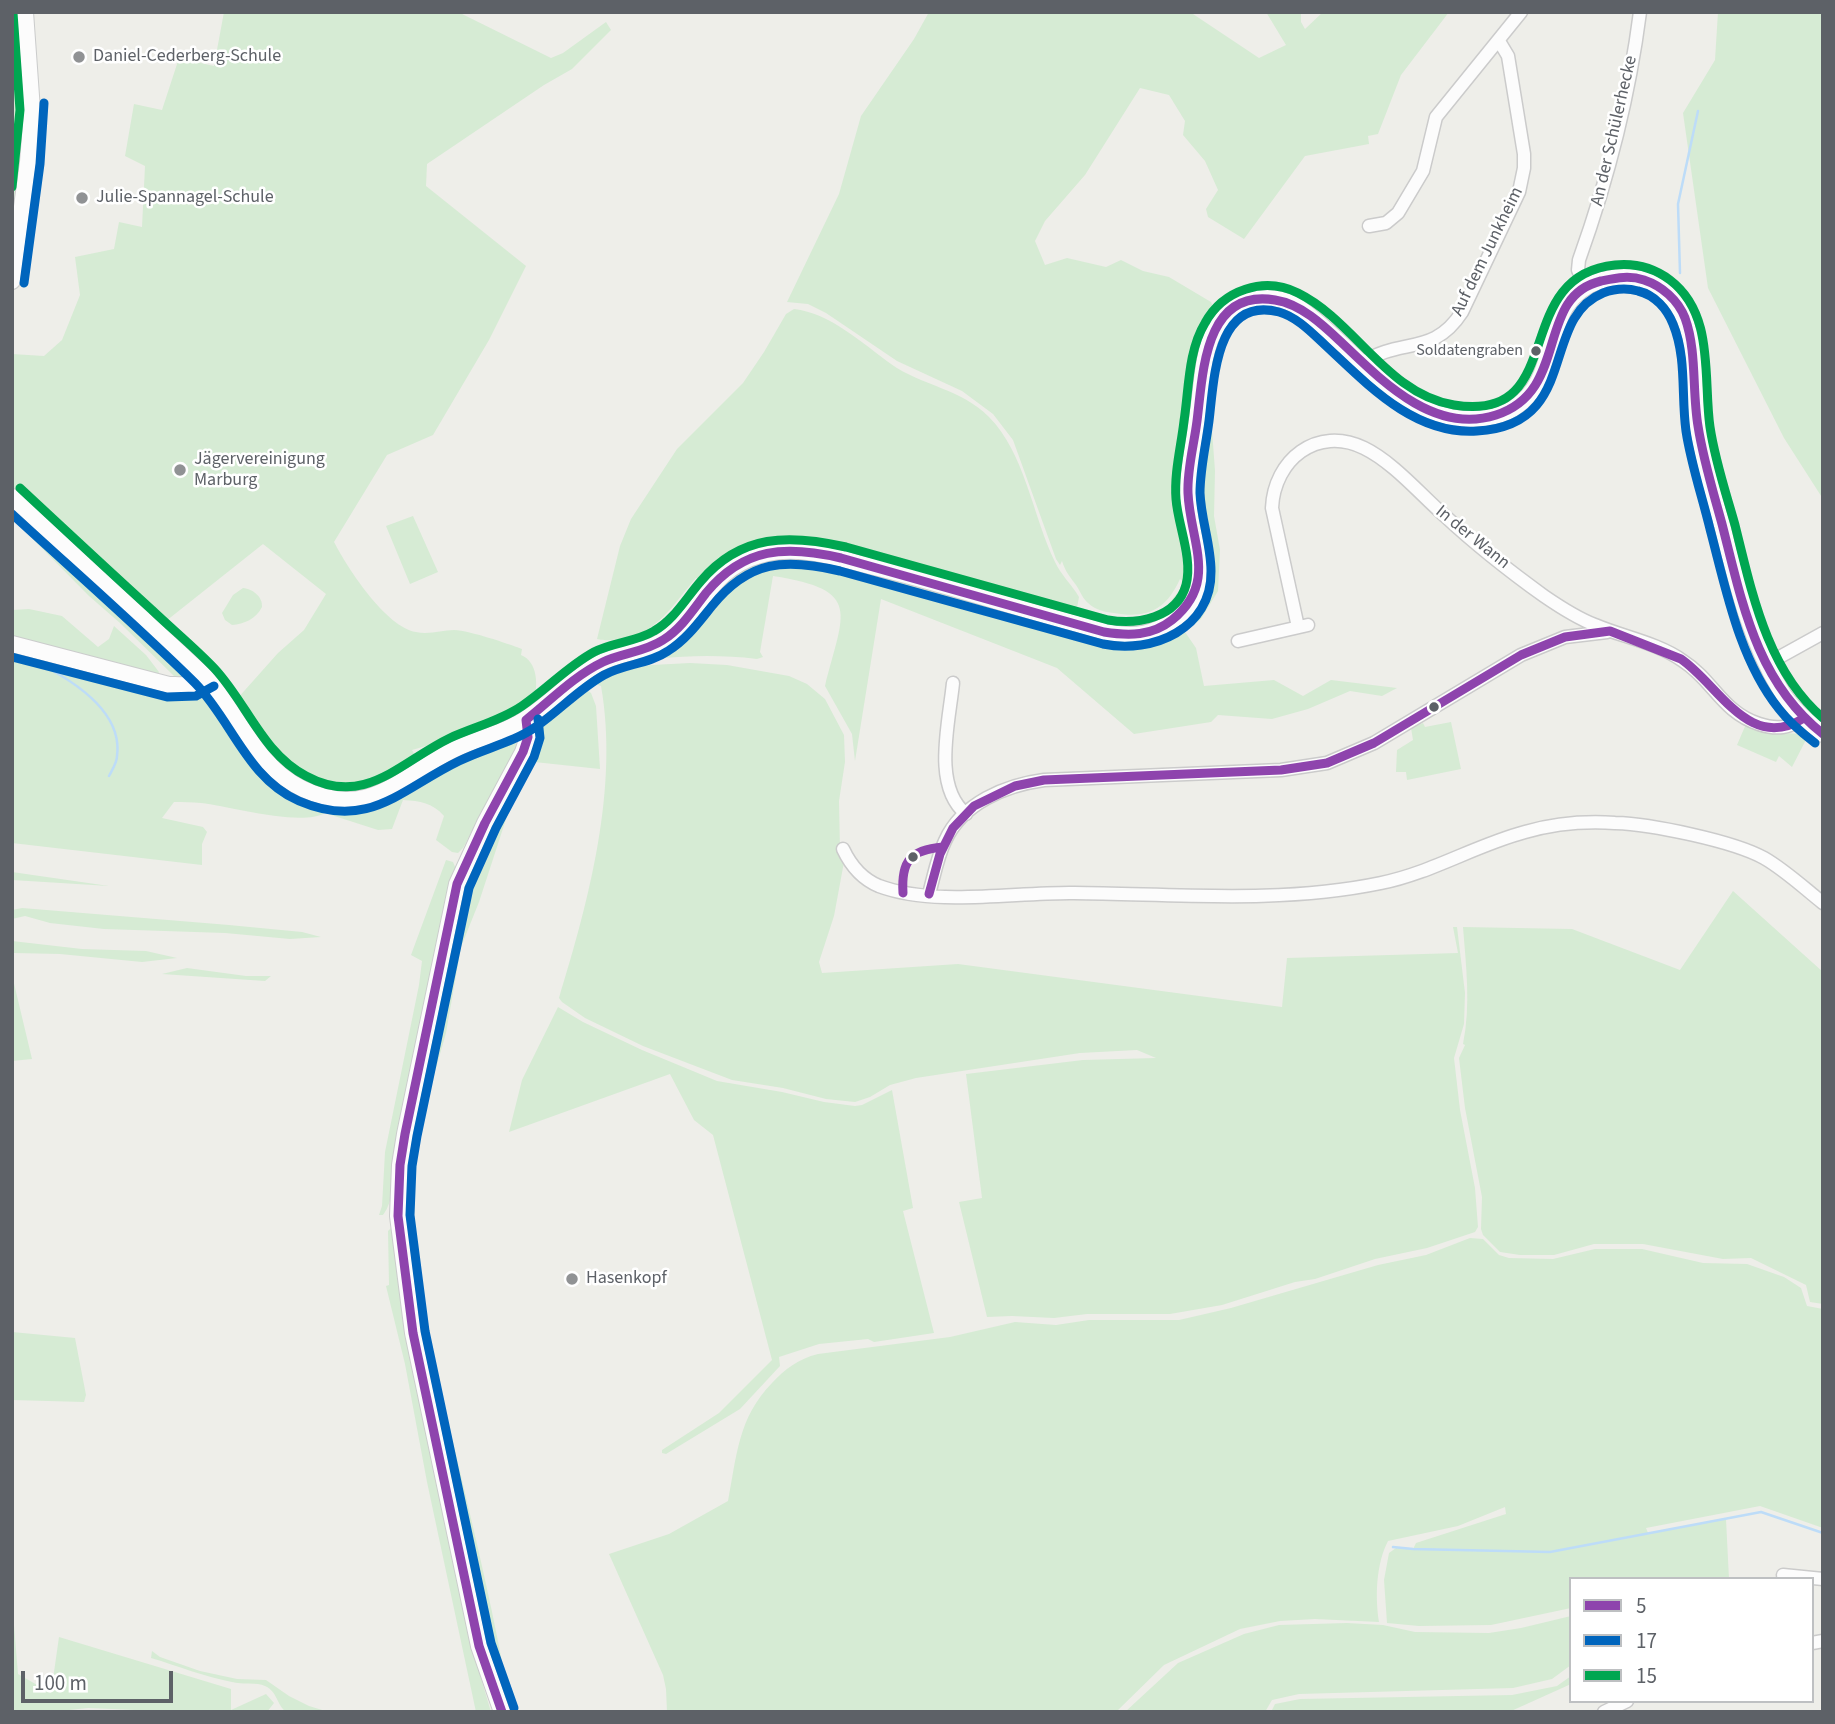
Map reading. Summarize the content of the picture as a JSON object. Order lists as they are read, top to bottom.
{
  "streets": {
    "street": ["An der Schülerhecke", "Auf dem Junkheim", "In der Wann"]
  },
  "places": [
    "Daniel-Cederberg-Schule",
    "Julie-Spannagel-Schule",
    "Soldatengraben",
    "Jägervereinigung Marburg",
    "Hasenkopf"
  ],
  "lines": ["transit line 15", "transit line 17", "transit line 5"],
  "legend": ["5", "17", "15"],
  "scale_bar": "100 m"
}
